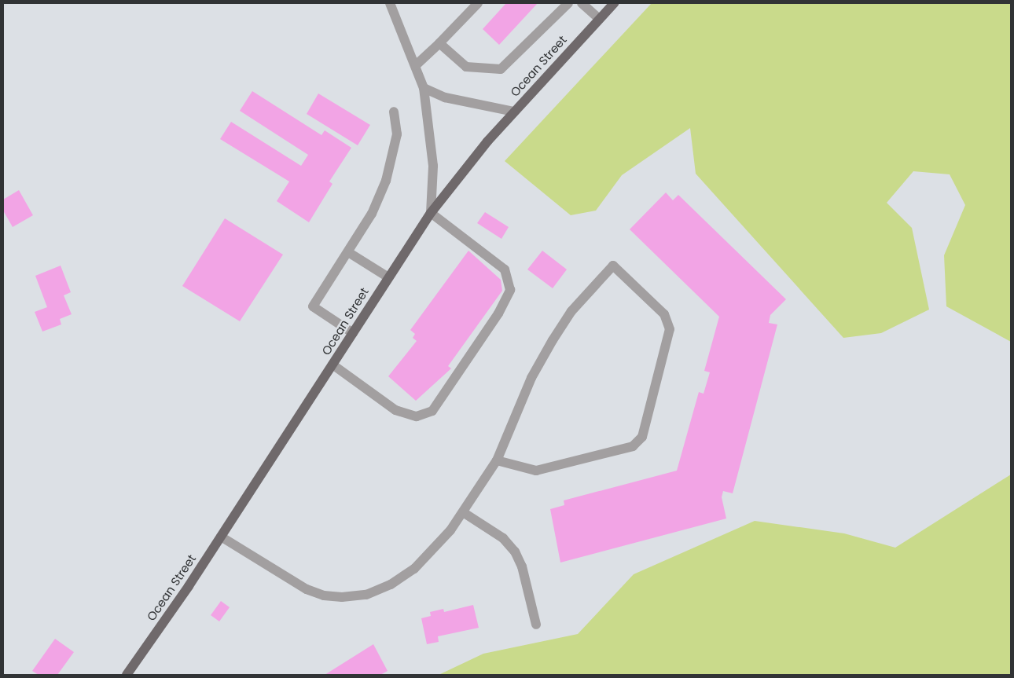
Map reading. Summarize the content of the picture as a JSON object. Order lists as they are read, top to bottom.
{
  "streets": {
    "main road": ["Ocean Street"]
  }
}
